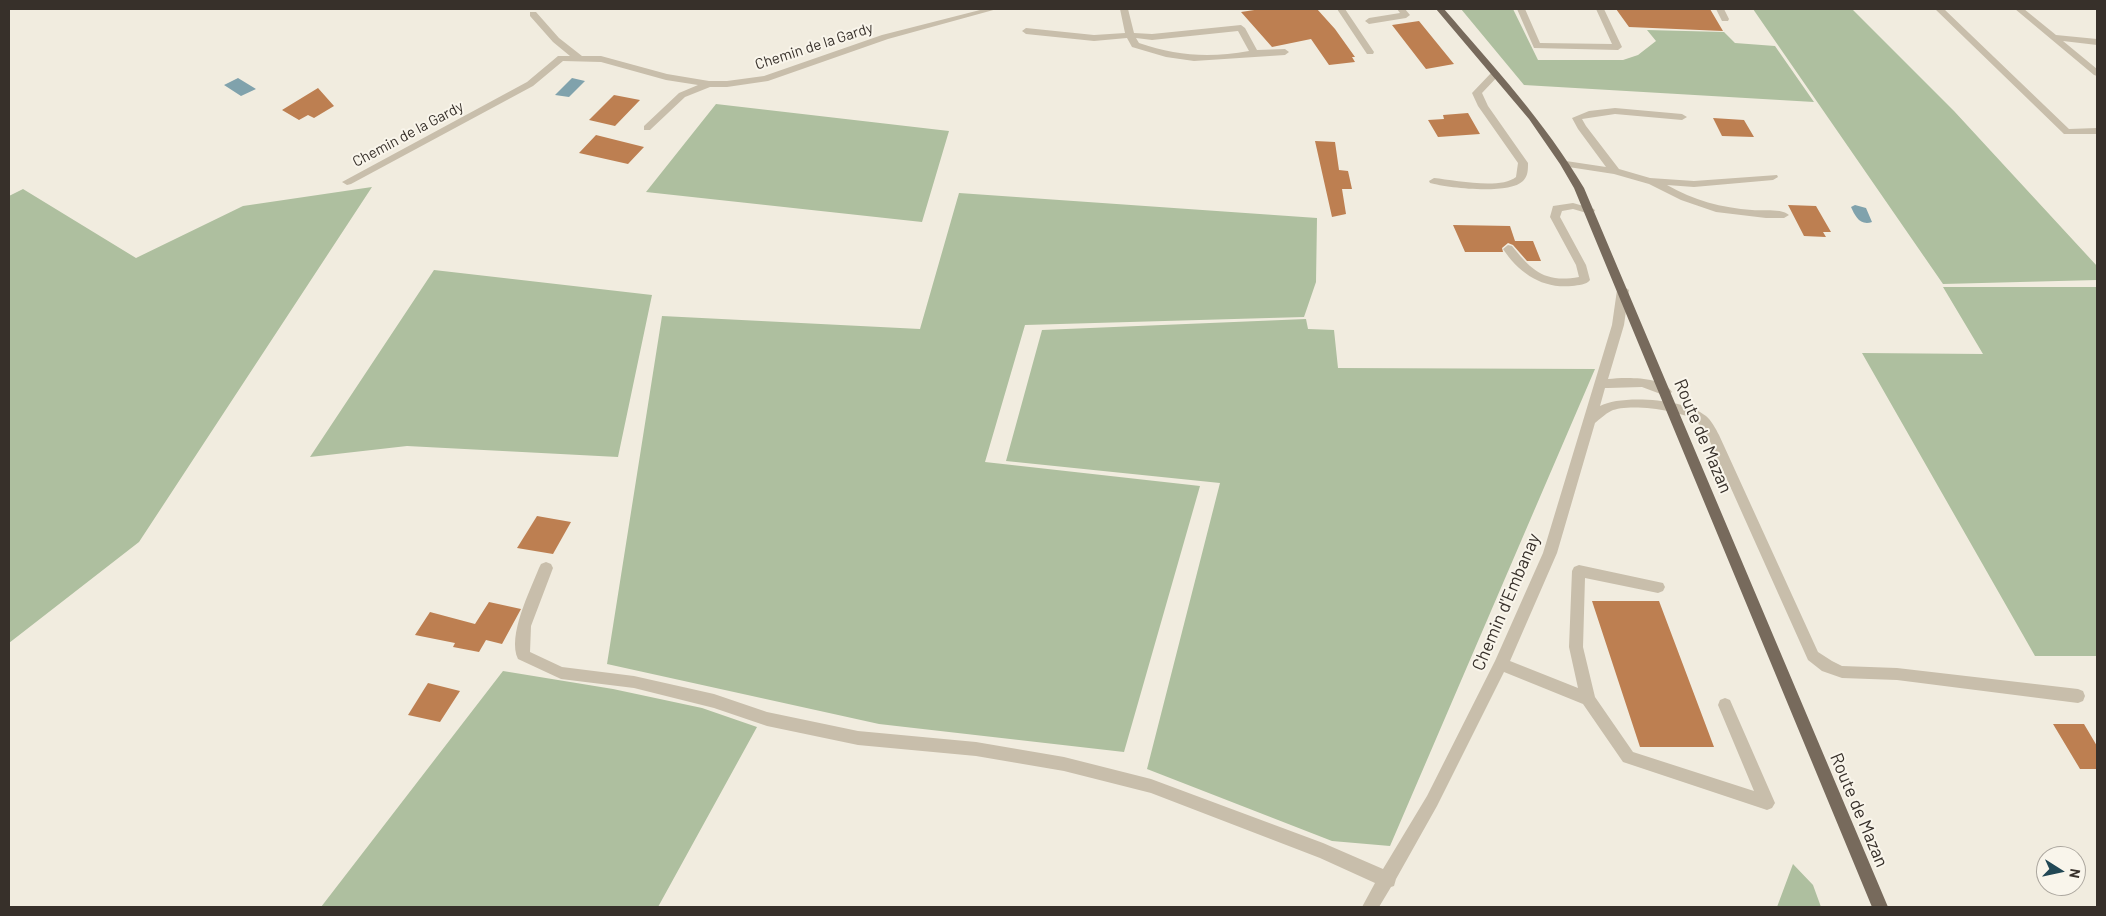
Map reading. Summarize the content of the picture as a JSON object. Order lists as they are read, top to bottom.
{
  "streets": {
    "main road": ["Route de Mazan"],
    "street": ["Chemin de la Gardy", "Chemin d'Embanay"]
  },
  "crossings": [
    ["Route de Mazan", "Chemin d'Embanay"]
  ],
  "north": "right"
}
